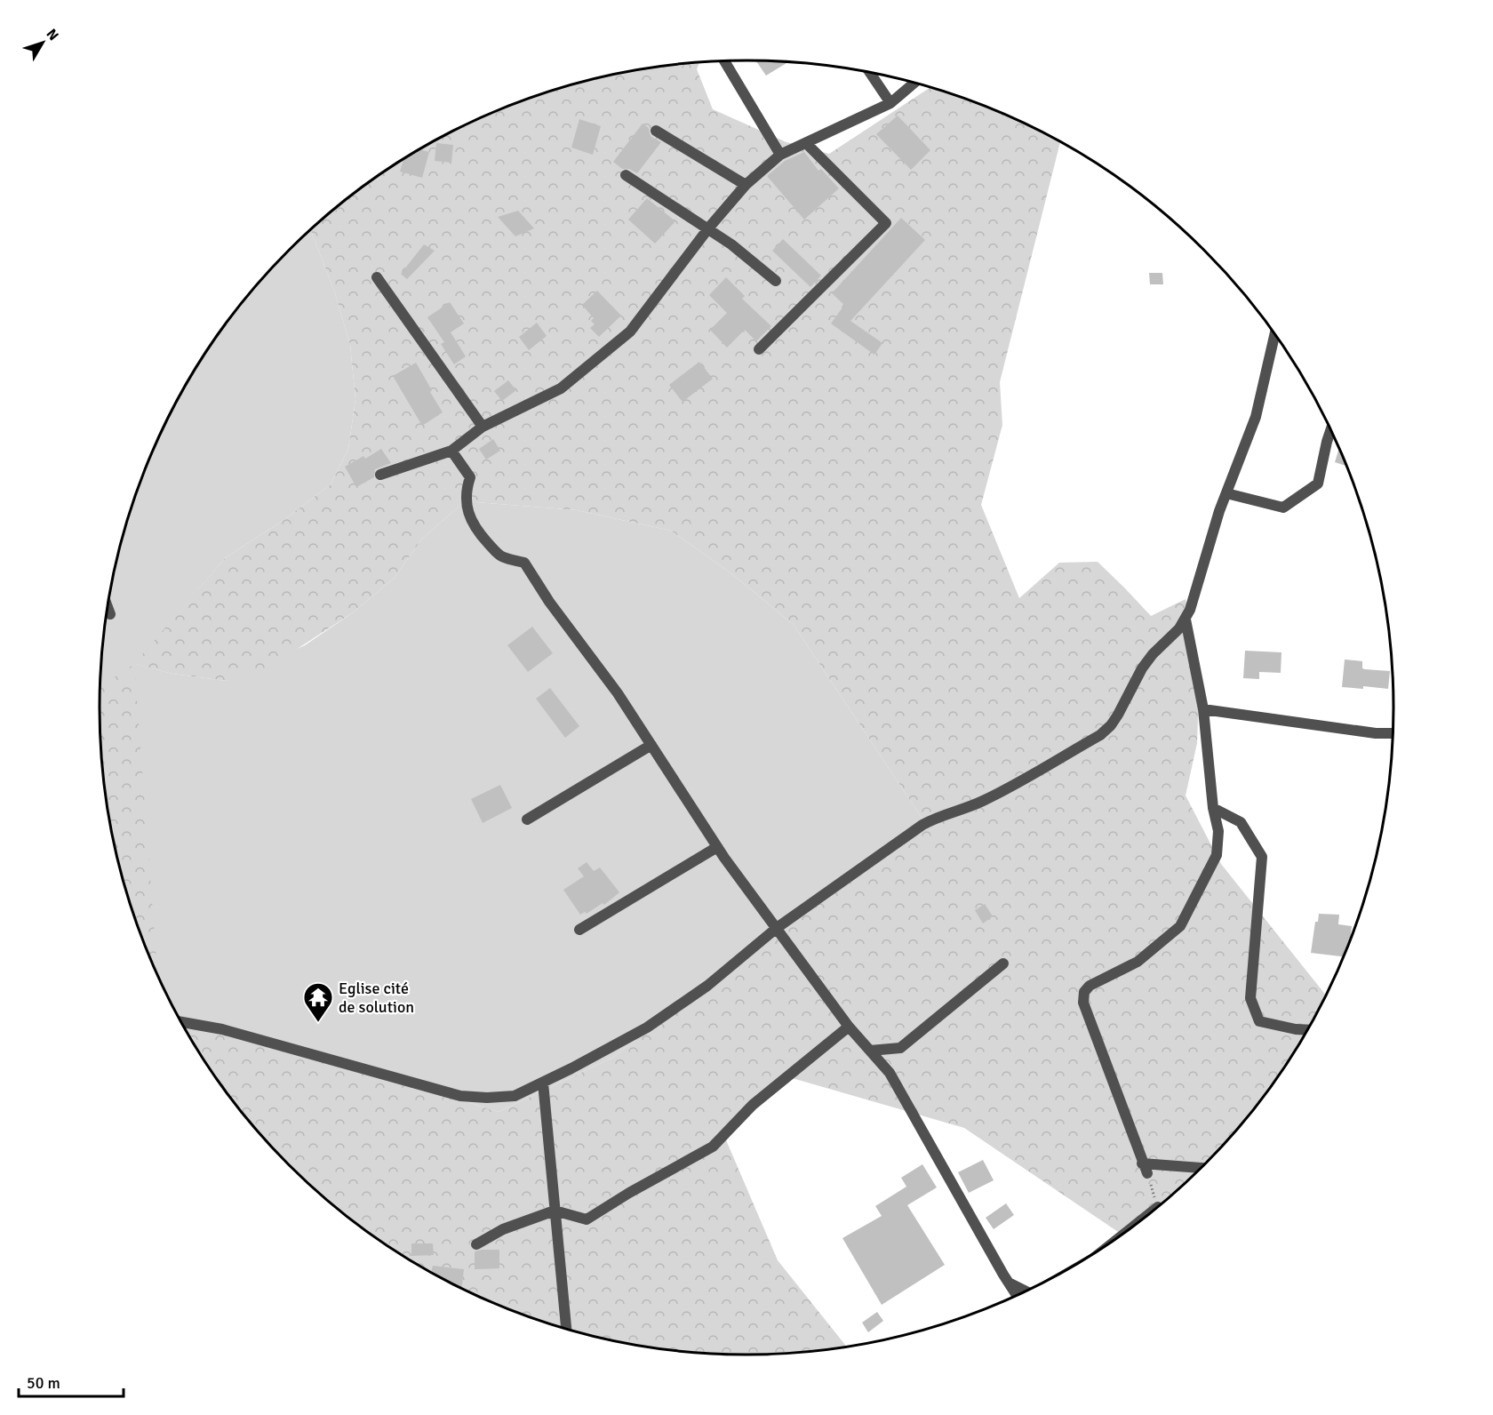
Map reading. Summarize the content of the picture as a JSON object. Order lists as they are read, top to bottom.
{
  "places": {
    "temple": ["Eglise cité de solution"]
  },
  "scale_bar": "50 m",
  "north": "top right"
}
